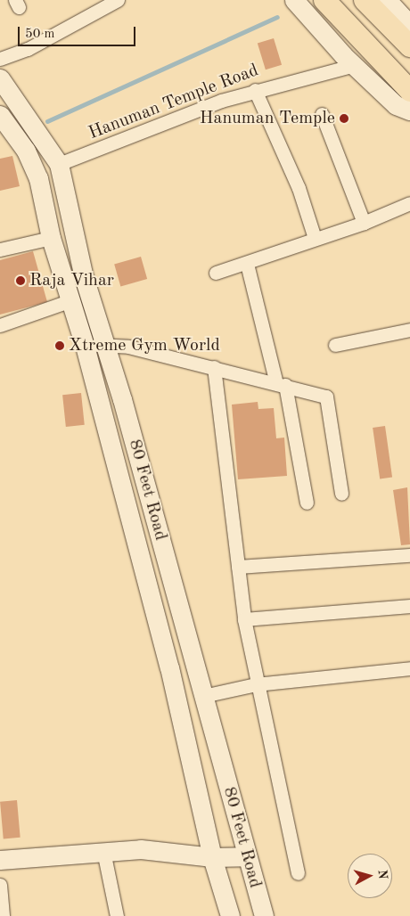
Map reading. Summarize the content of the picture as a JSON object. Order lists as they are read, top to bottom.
{
  "streets": {
    "street": ["Hanuman Temple Road", "80 Feet Road"]
  },
  "crossings": [
    ["Hanuman Temple Road", "80 Feet Road"]
  ],
  "places": ["Hanuman Temple", "Raja Vihar", "Xtreme Gym World"],
  "scale_bar": "50 m",
  "north": "right"
}
